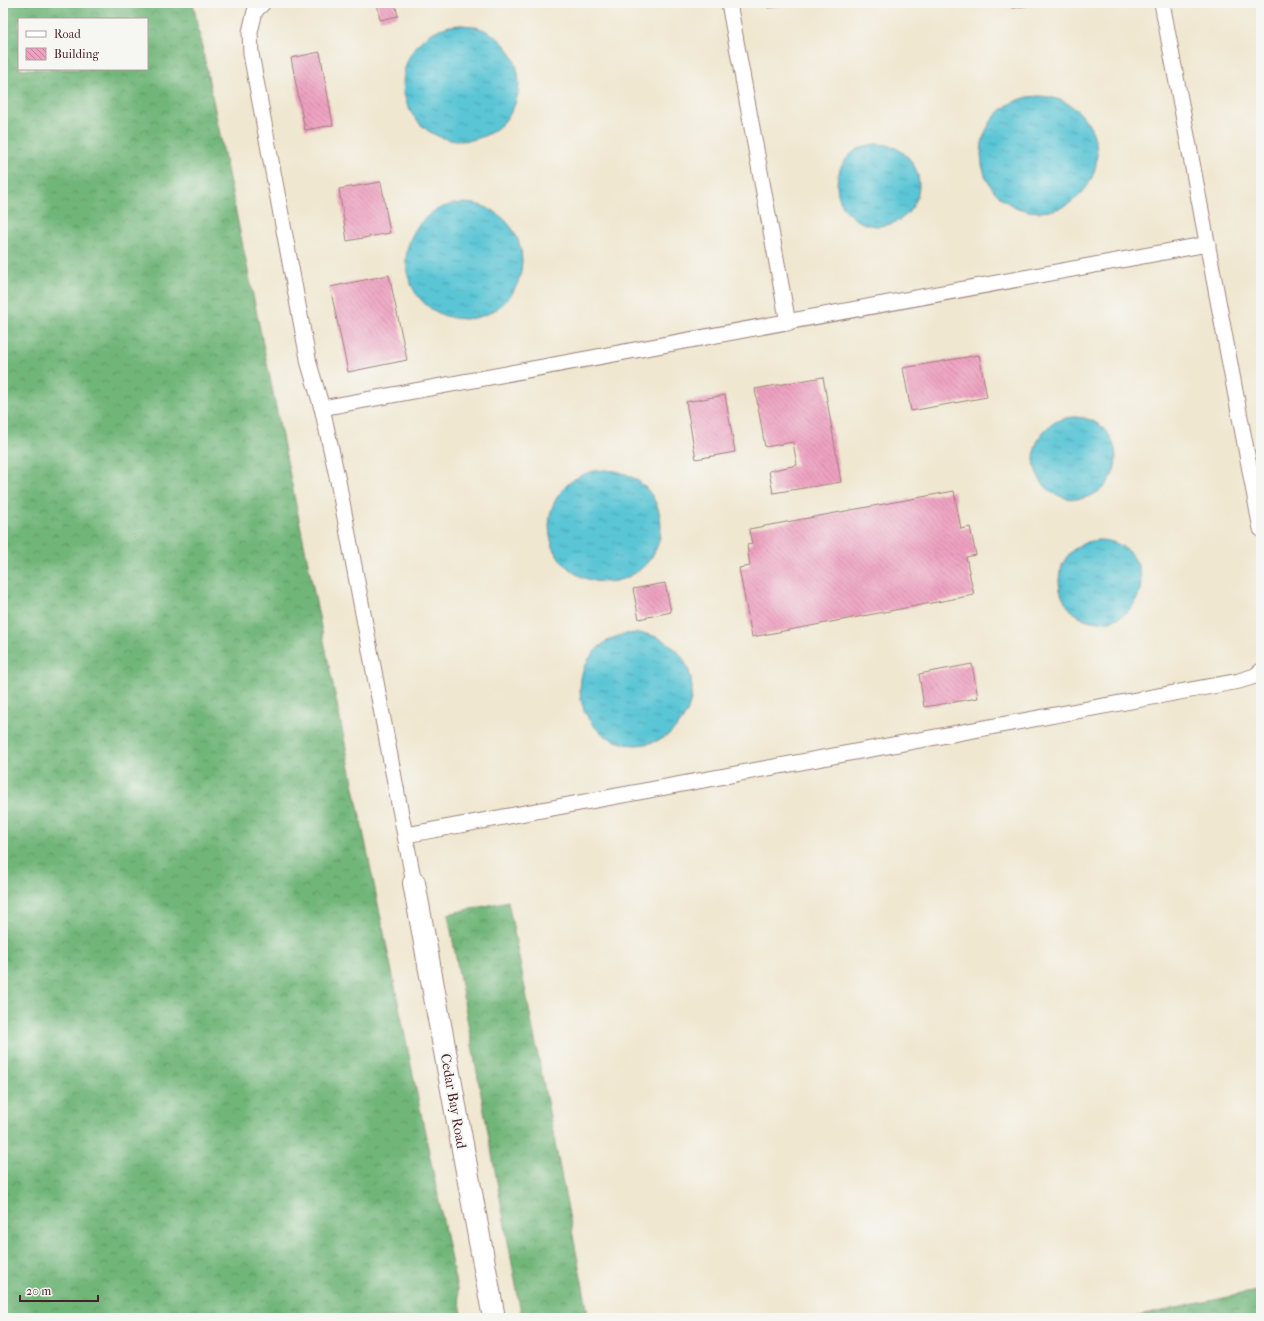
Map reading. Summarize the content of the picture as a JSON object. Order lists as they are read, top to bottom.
{
  "streets": {
    "street": ["Cedar Bay Road"]
  },
  "legend": ["Road", "Building"],
  "scale_bar": "20 m"
}
